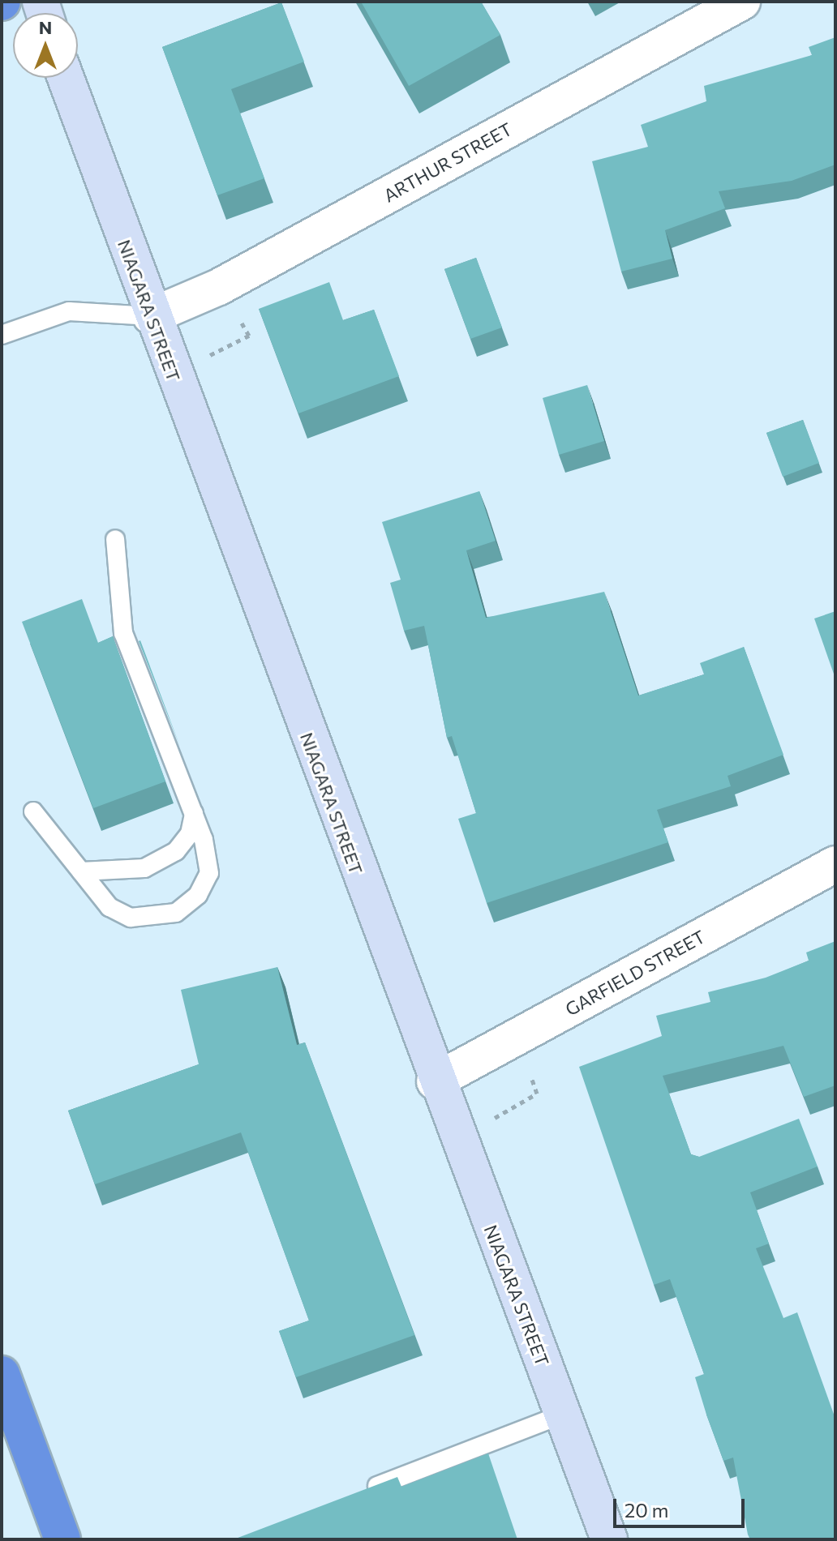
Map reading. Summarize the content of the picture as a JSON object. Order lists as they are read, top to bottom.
{
  "streets": {
    "main road": ["NIAGARA STREET"],
    "street": ["ARTHUR STREET", "GARFIELD STREET"]
  },
  "crossings": [
    ["ARTHUR STREET", "NIAGARA STREET"],
    ["NIAGARA STREET", "GARFIELD STREET"]
  ],
  "scale_bar": "20 m",
  "north": "top"
}
